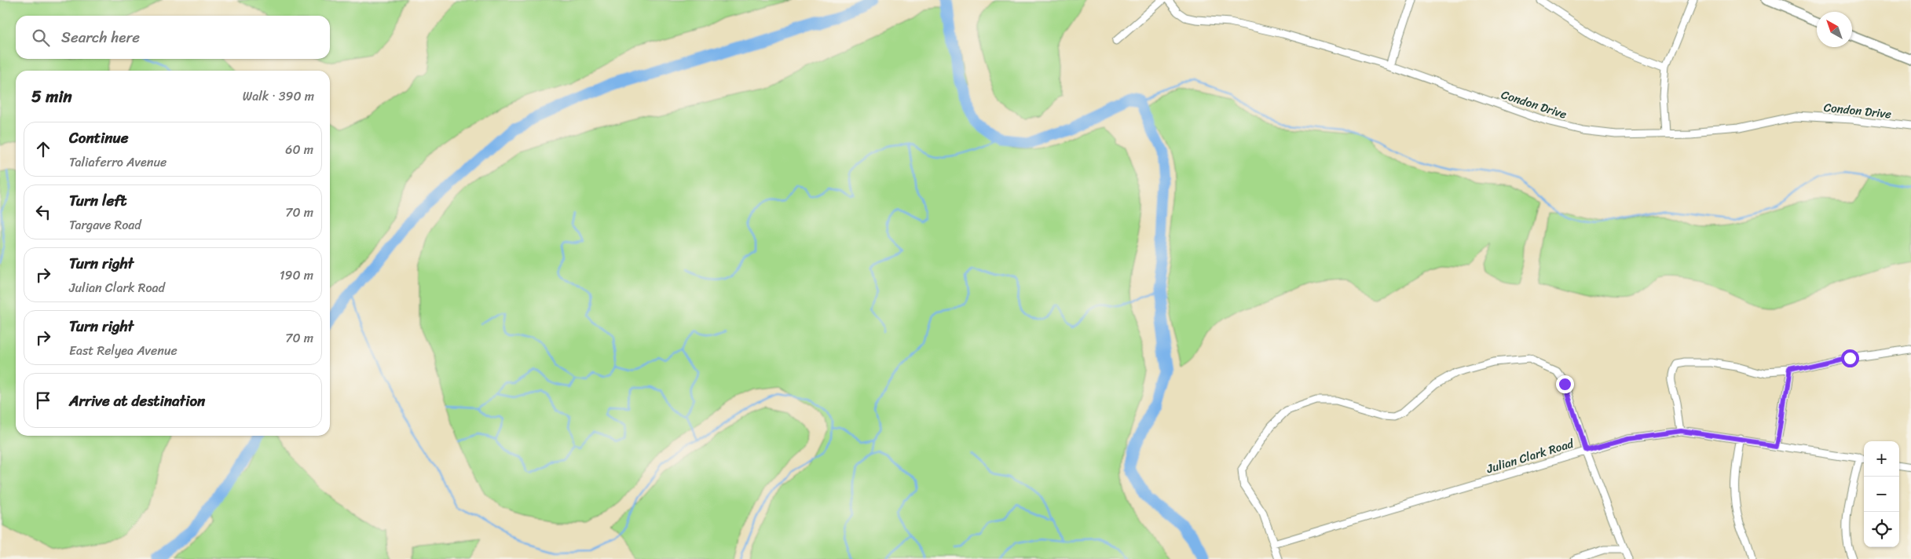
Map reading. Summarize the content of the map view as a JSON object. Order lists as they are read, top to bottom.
{
  "streets": {
    "street": ["Condon Drive", "Julian Clark Road"]
  },
  "north": "top left",
  "page": {
    "search": "Search here",
    "heading": ["5 min", "Walk · 390 m"],
    "list": [
      ["Continue", "Taliaferro Avenue", "60 m"],
      ["Turn left", "Targave Road", "70 m"],
      ["Turn right", "Julian Clark Road", "190 m"],
      ["Turn right", "East Relyea Avenue", "70 m"],
      "Arrive at destination"
    ],
    "map_buttons": ["+", "−"]
  }
}
